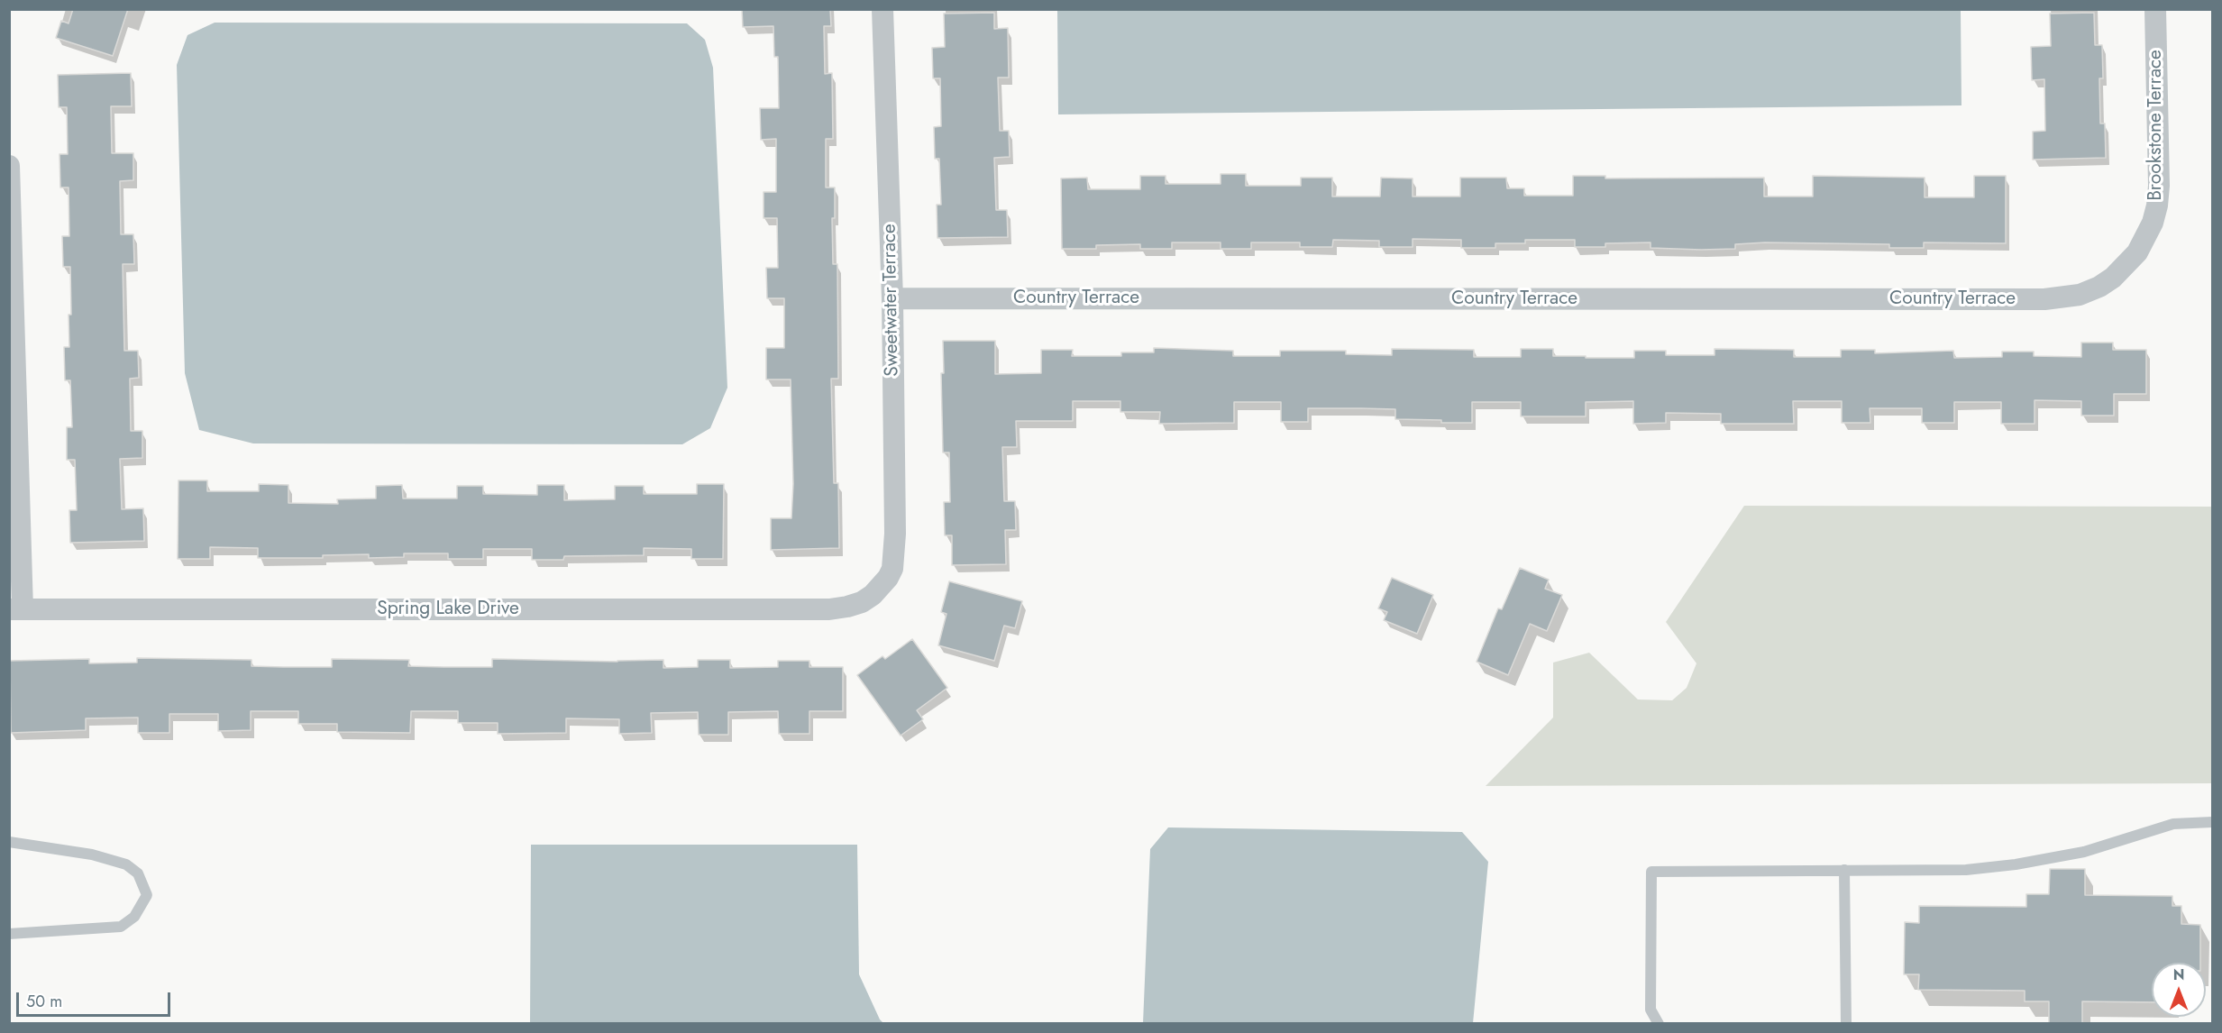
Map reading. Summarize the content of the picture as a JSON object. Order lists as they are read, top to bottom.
{
  "streets": {
    "street": [
      "Brookstone Terrace",
      "Country Terrace",
      "Sweetwater Terrace",
      "Spring Lake Drive"
    ]
  },
  "crossings": [
    ["Brookstone Terrace", "Country Terrace"],
    ["Country Terrace", "Sweetwater Terrace"],
    ["Sweetwater Terrace", "Spring Lake Drive"]
  ],
  "scale_bar": "50 m",
  "north": "top"
}
